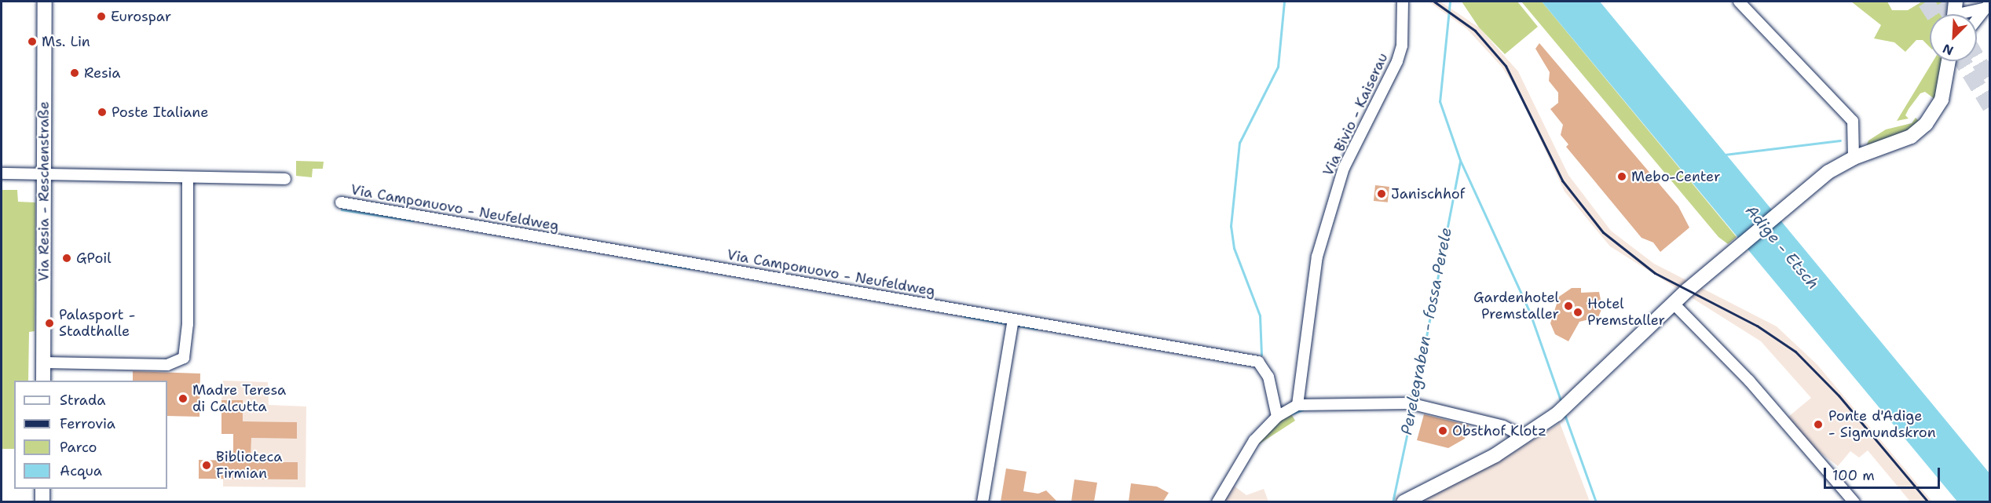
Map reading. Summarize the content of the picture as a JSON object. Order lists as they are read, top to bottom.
{
  "streets": {
    "main road": ["Via Resia - Reschenstraße"],
    "street": ["Via Bivio - Kaiserau", "Via Camponuovo - Neufeldweg"]
  },
  "water": ["Adige - Etsch", "Perelegraben - fossa Perele"],
  "places": [
    "Eurospar",
    "Ms. Lin",
    "Resia",
    "Poste Italiane",
    "Mebo-Center",
    "Janischhof",
    "GPoil",
    "Gardenhotel Premstaller",
    "Hotel Premstaller",
    "Palasport - Stadthalle",
    "Madre Teresa di Calcutta",
    "Ponte d'Adige - Sigmundskron",
    "Obsthof Klotz",
    "Biblioteca Firmian"
  ],
  "legend": [
    "Strada",
    "Ferrovia",
    "Parco",
    "Acqua"
  ],
  "scale_bar": "100 m",
  "north": "bottom left"
}
